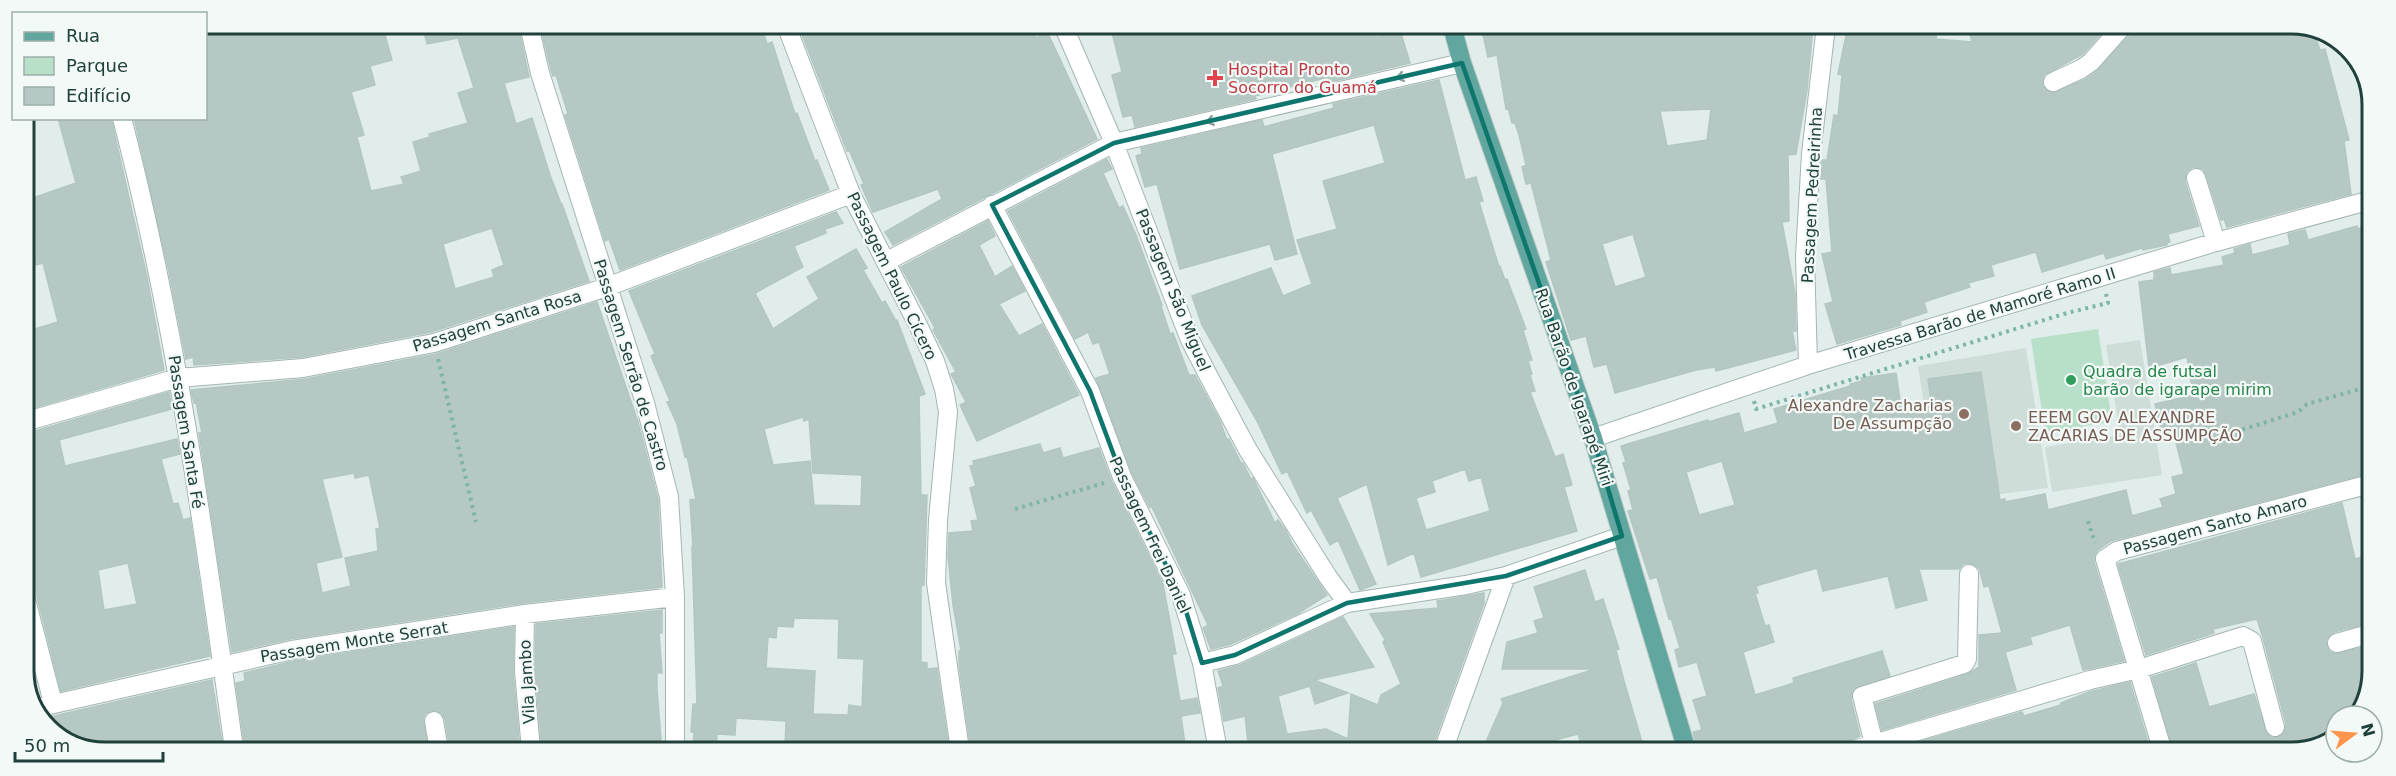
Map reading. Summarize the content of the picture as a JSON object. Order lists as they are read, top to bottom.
{
  "streets": {
    "main road": ["Rua Barão de Igarapé Miri"],
    "street": [
      "Passagem Pedreirinha",
      "Passagem Paulo Cícero",
      "Passagem São Miguel",
      "Travessa Barão de Mamoré Ramo II",
      "Passagem Santa Rosa",
      "Passagem Serrão de Castro",
      "Passagem Santa Fé",
      "Passagem Santo Amaro",
      "Passagem Frei Daniel",
      "Passagem Monte Serrat",
      "Vila Jambo"
    ]
  },
  "crossings": [
    ["Passagem Pedreirinha", "Travessa Barão de Mamoré Ramo II"],
    ["Passagem Paulo Cícero", "Passagem Santa Rosa"],
    ["Travessa Barão de Mamoré Ramo II", "Rua Barão de Igarapé Miri"],
    ["Passagem Santa Rosa", "Passagem Serrão de Castro"],
    ["Passagem Santa Rosa", "Passagem Santa Fé"],
    ["Passagem Serrão de Castro", "Passagem Monte Serrat"],
    ["Passagem Santa Fé", "Passagem Monte Serrat"],
    ["Passagem Monte Serrat", "Vila Jambo"]
  ],
  "places": {
    "health": ["Hospital Pronto Socorro do Guamá"],
    "other": ["Quadra de futsal barão de igarape mirim", "Alexandre Zacharias De Assumpção", "EEEM GOV ALEXANDRE ZACARIAS DE ASSUMPÇÃO"]
  },
  "legend": ["Rua", "Parque", "Edifício"],
  "scale_bar": "50 m",
  "north": "right"
}
